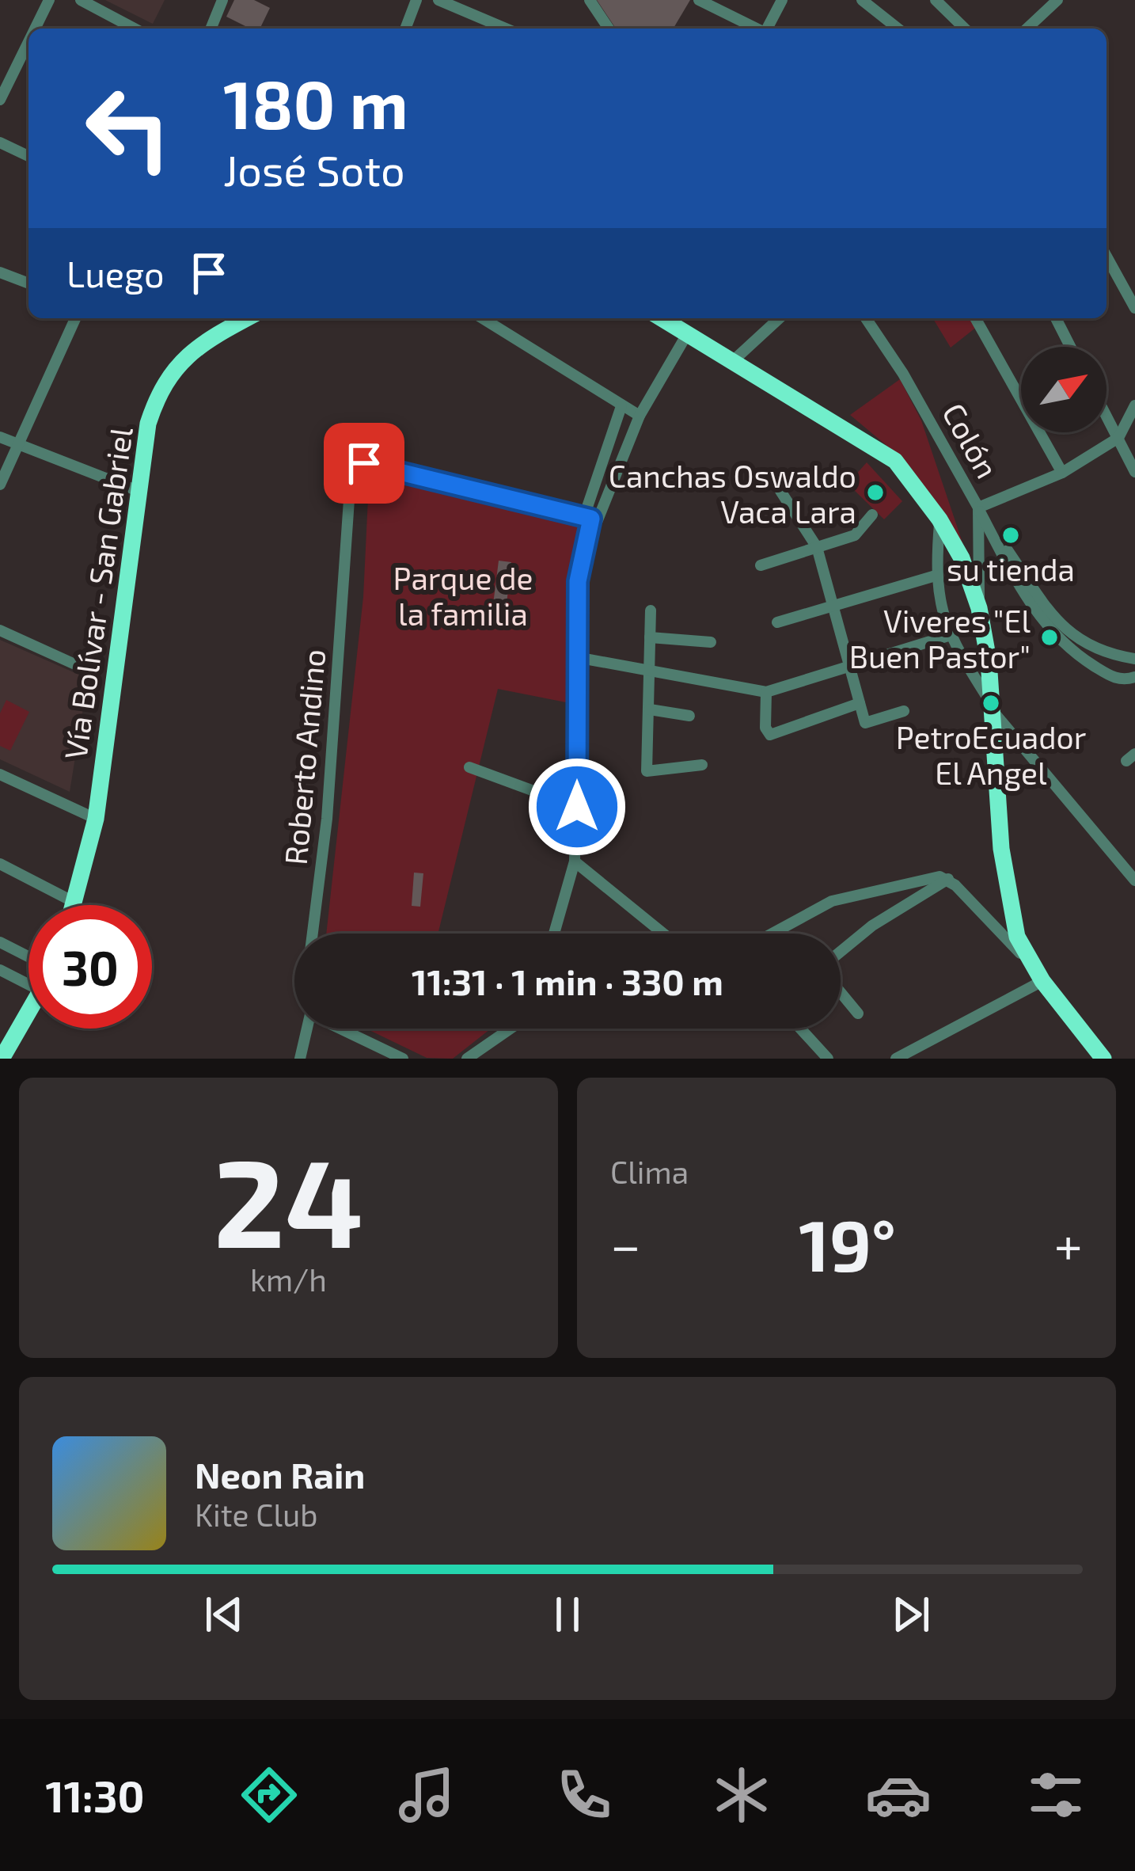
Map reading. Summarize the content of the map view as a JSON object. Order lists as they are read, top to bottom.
{
  "streets": {
    "highway": ["Vía Bolívar - San Gabriel"],
    "street": ["Colón", "Roberto Andino"]
  },
  "parks": ["Parque de la familia"],
  "places": [
    "Canchas Oswaldo Vaca Lara",
    "su tienda",
    "Viveres \"El Buen Pastor\"",
    "PetroEcuador El Angel"
  ],
  "north": "top right",
  "page": {
    "turn": ["180 m", "José Soto"],
    "then": "Luego",
    "limit": "30",
    "trip": "11:31 · 1 min · 330 m",
    "tile": [
      ["24", "km/h"],
      "Clima"
    ],
    "heat": ["−", "19°", "+"],
    "song": ["Neon Rain", "Kite Club"],
    "tabs": "11:30"
  }
}
